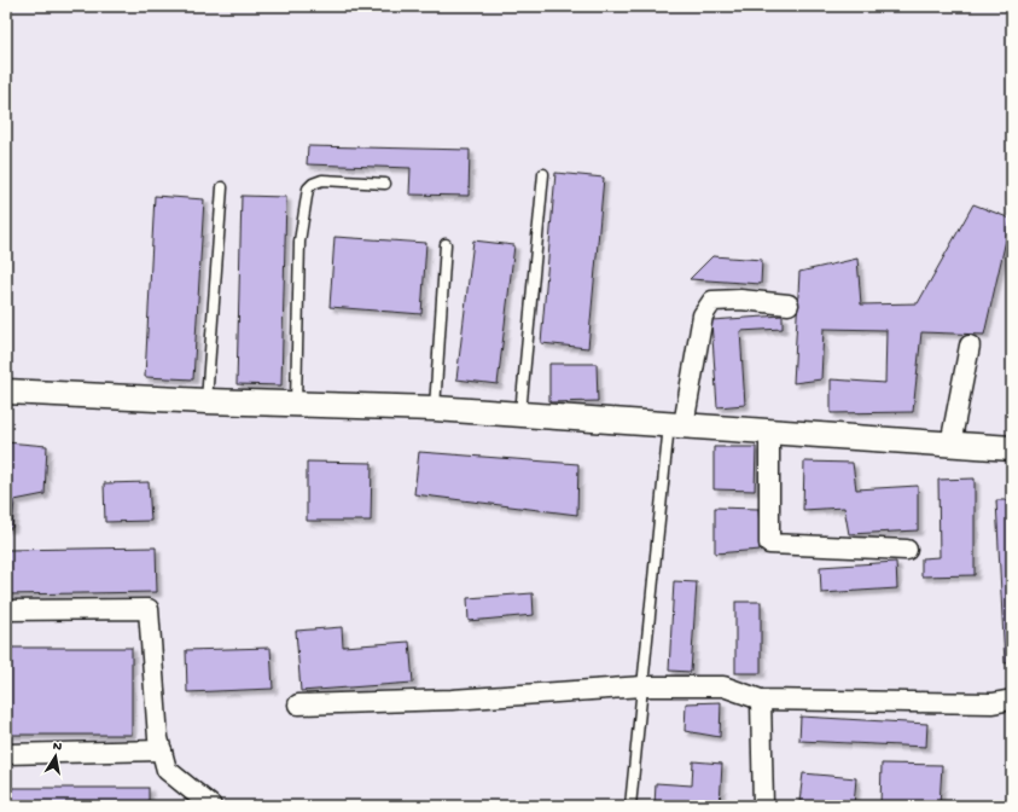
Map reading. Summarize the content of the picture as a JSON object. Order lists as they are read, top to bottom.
{
  "north": "top"
}
